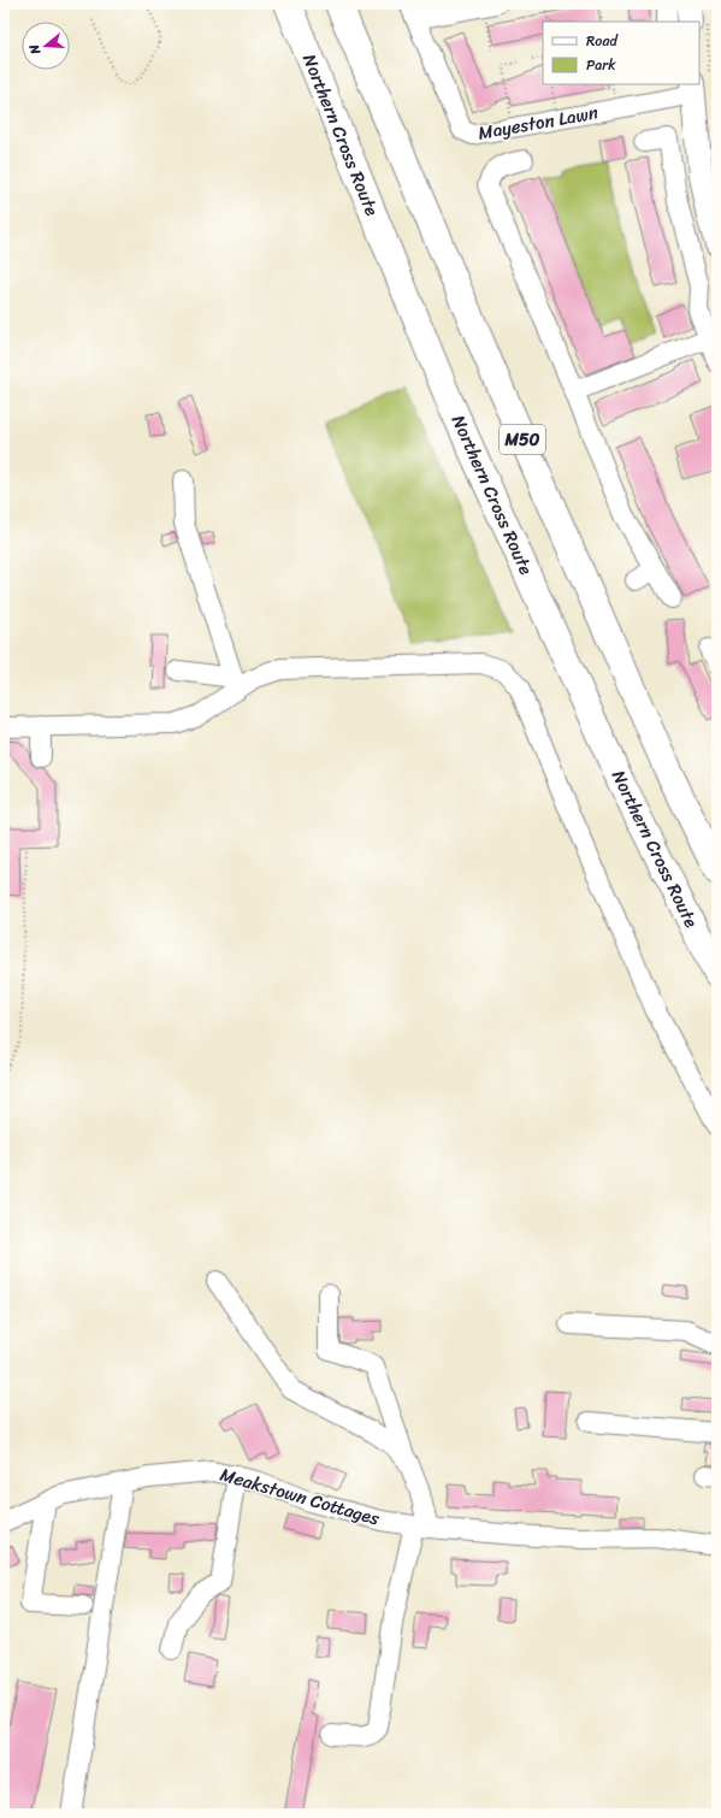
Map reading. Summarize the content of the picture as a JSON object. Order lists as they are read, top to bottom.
{
  "streets": {
    "highway": ["Northern Cross Route", "M50"],
    "street": ["Mayeston Lawn", "Meakstown Cottages"]
  },
  "legend": ["Road", "Park"],
  "north": "left"
}
